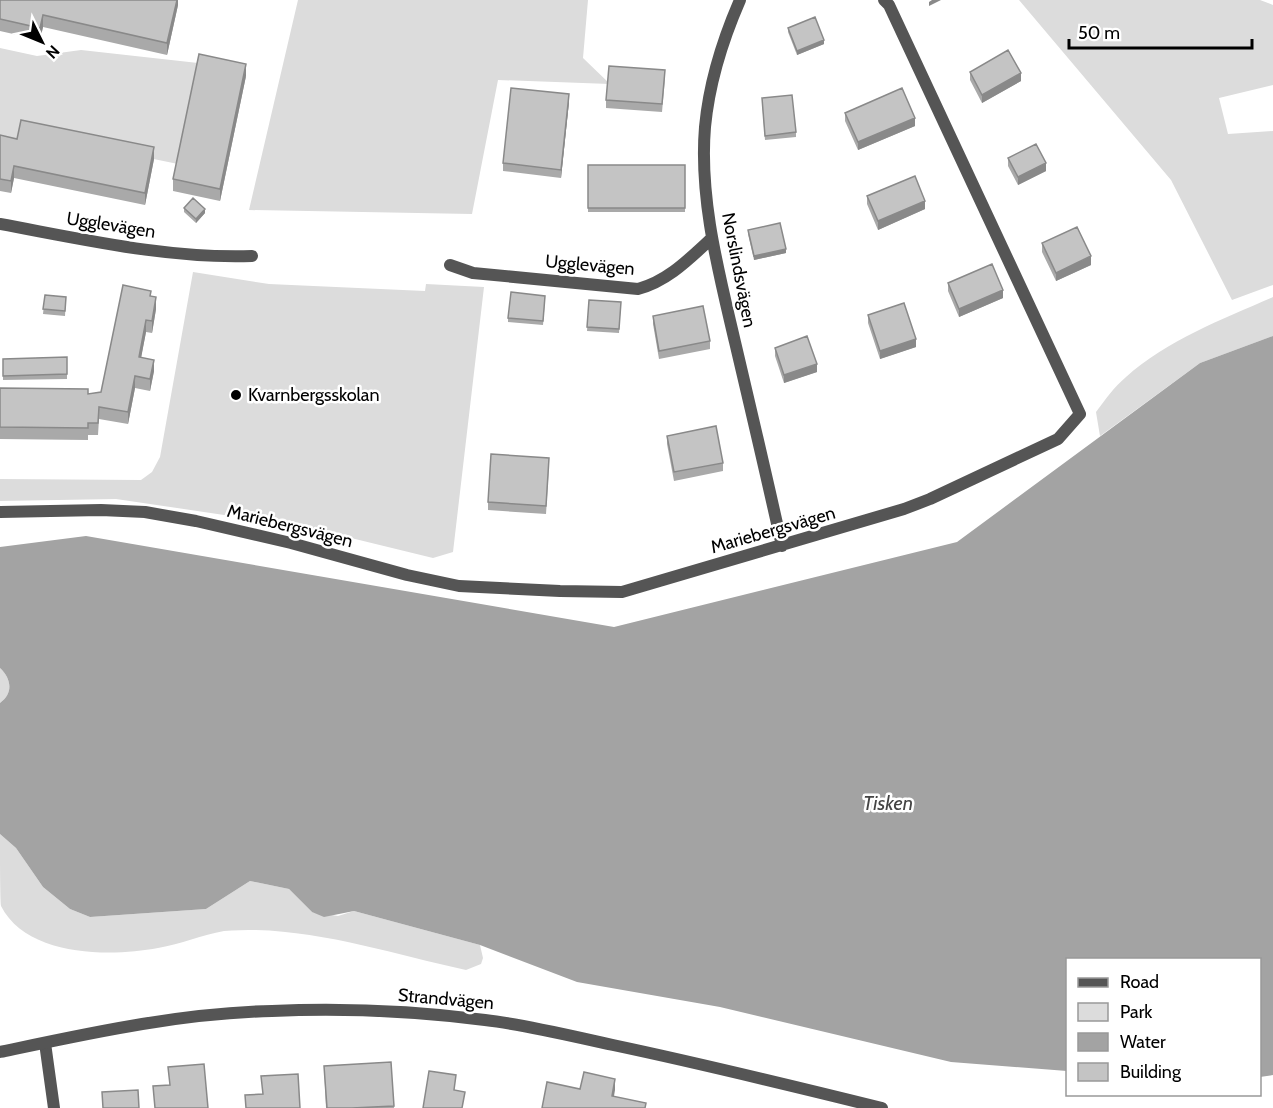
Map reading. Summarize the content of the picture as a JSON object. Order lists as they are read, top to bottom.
{
  "streets": {
    "street": [
      "Ugglevägen",
      "Norslindsvägen",
      "Mariebergsvägen",
      "Strandvägen"
    ]
  },
  "crossings": [
    ["Ugglevägen", "Norslindsvägen"],
    ["Norslindsvägen", "Mariebergsvägen"]
  ],
  "water": ["Tisken"],
  "places": ["Kvarnbergsskolan"],
  "legend": [
    "Road",
    "Park",
    "Water",
    "Building"
  ],
  "scale_bar": "50 m",
  "north": "bottom right"
}
